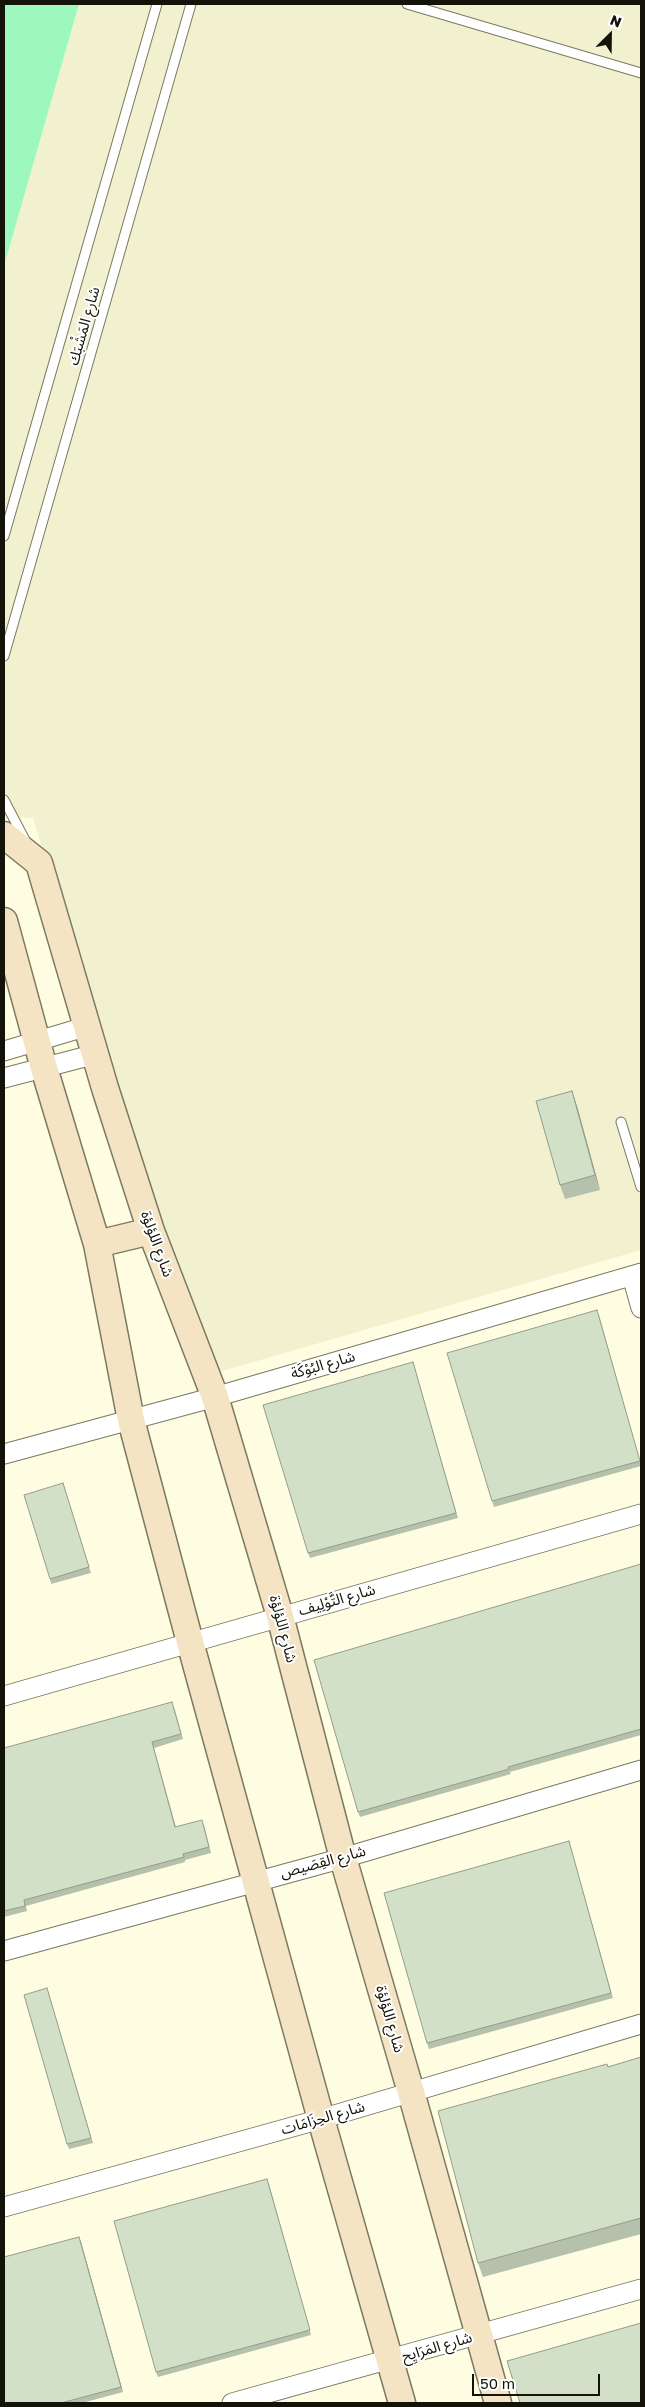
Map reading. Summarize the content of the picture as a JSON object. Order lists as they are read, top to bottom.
{
  "streets": {
    "street": [
      "شارع اللؤلؤة",
      "شارع البُوْكَة",
      "شارع التَّوْلِيف",
      "شارع القِصَيص",
      "شارع الحِزَامَات",
      "شارع المَرَايِح"
    ],
    "lane": ["شارع المَشْبَك"]
  },
  "crossings": [
    ["شارع اللؤلؤة", "شارع البُوْكَة"],
    ["شارع اللؤلؤة", "شارع التَّوْلِيف"],
    ["شارع اللؤلؤة", "شارع القِصَيص"],
    ["شارع اللؤلؤة", "شارع الحِزَامَات"],
    ["شارع اللؤلؤة", "شارع المَرَايِح"]
  ],
  "scale_bar": "50 m",
  "north": "top right"
}
